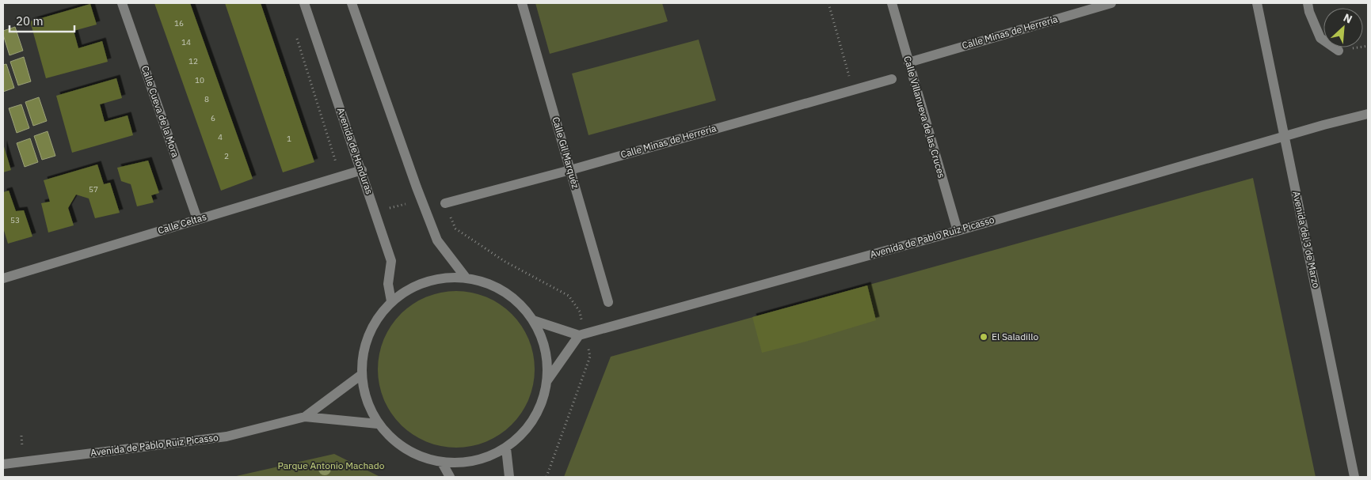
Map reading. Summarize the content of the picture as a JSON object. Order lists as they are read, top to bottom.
{
  "streets": {
    "street": [
      "Calle Minas de Herrería",
      "Calle Cueva de la Mora",
      "Calle Villanueva de las Cruces",
      "Avenida de Honduras",
      "Calle Gil Marquéz",
      "Calle Celtas",
      "Avenida de Pablo Ruiz Picasso",
      "Avenida del 3 de Marzo"
    ]
  },
  "crossings": [
    ["Calle Minas de Herrería", "Calle Villanueva de las Cruces"],
    ["Calle Minas de Herrería", "Calle Gil Marquéz"],
    ["Calle Cueva de la Mora", "Calle Celtas"],
    ["Calle Villanueva de las Cruces", "Avenida de Pablo Ruiz Picasso"],
    ["Avenida de Honduras", "Calle Celtas"],
    ["Avenida de Pablo Ruiz Picasso", "Avenida del 3 de Marzo"]
  ],
  "parks": ["Parque Antonio Machado"],
  "places": ["El Saladillo"],
  "house_numbers": [
    "16",
    "14",
    "12",
    "10",
    "8",
    "6",
    "4",
    "1",
    "2",
    "57",
    "53"
  ],
  "scale_bar": "20 m",
  "north": "top right"
}
